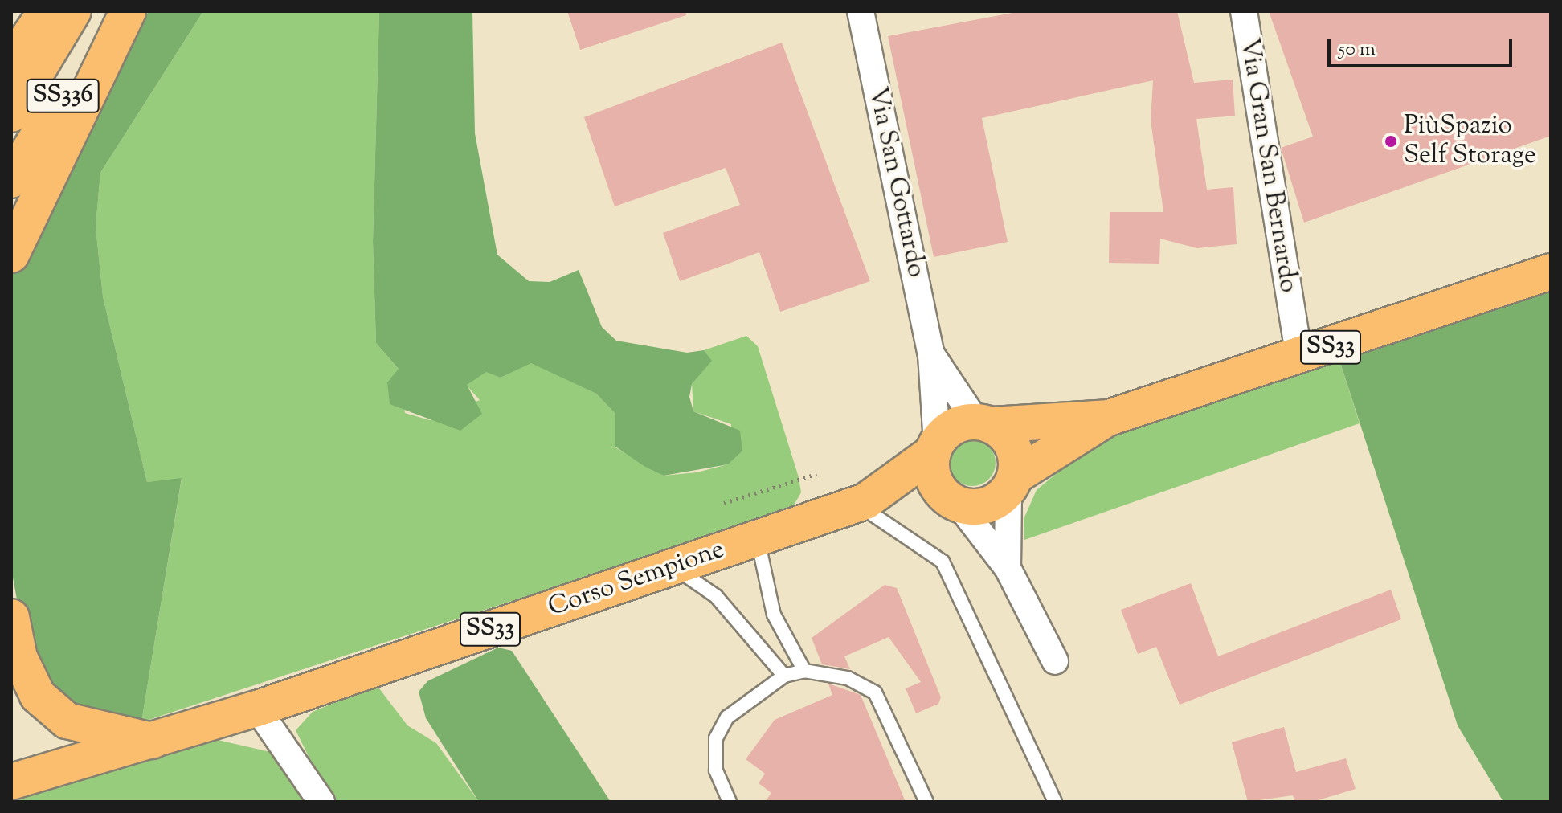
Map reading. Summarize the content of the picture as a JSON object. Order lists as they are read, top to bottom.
{
  "streets": {
    "main road": ["SS336", "SS33", "Corso Sempione"],
    "street": ["Via Gran San Bernardo", "Via San Gottardo"]
  },
  "crossings": [
    ["Via Gran San Bernardo", "SS33"],
    ["Via San Gottardo", "SS33"],
    ["Via San Gottardo", "Corso Sempione"],
    ["SS33", "Corso Sempione"]
  ],
  "places": ["PiùSpazio Self Storage"],
  "scale_bar": "50 m"
}
